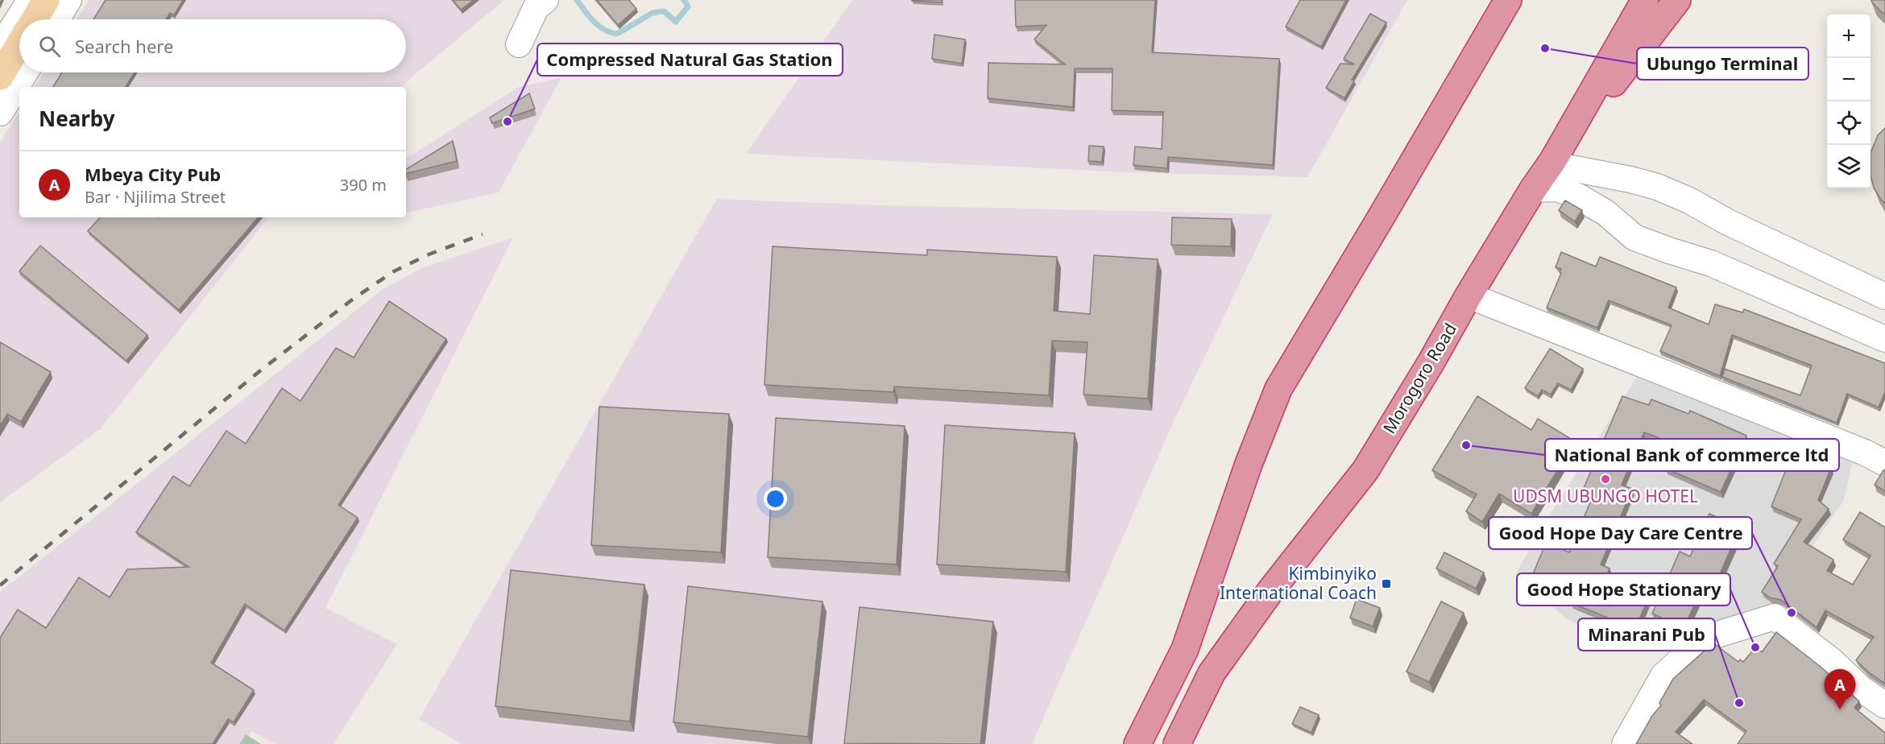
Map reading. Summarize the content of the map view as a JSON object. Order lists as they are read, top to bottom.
{
  "streets": {
    "highway": ["Morogoro Road"]
  },
  "places": {
    "other": [
      "Ubungo Terminal",
      "Compressed Natural Gas Station",
      "National Bank of commerce ltd",
      "UDSM UBUNGO HOTEL",
      "Good Hope Day Care Centre",
      "Good Hope Stationary",
      "Minarani Pub"
    ],
    "transit": ["Kimbinyiko International Coach"]
  },
  "page": {
    "map_buttons": ["+", "−"],
    "search": "Search here",
    "heading": "Nearby",
    "list": [
      {
        "mark": "A",
        "name": "Mbeya City Pub",
        "note": "Bar · Njilima Street",
        "value": "390 m"
      }
    ],
    "pins": "A"
  }
}
